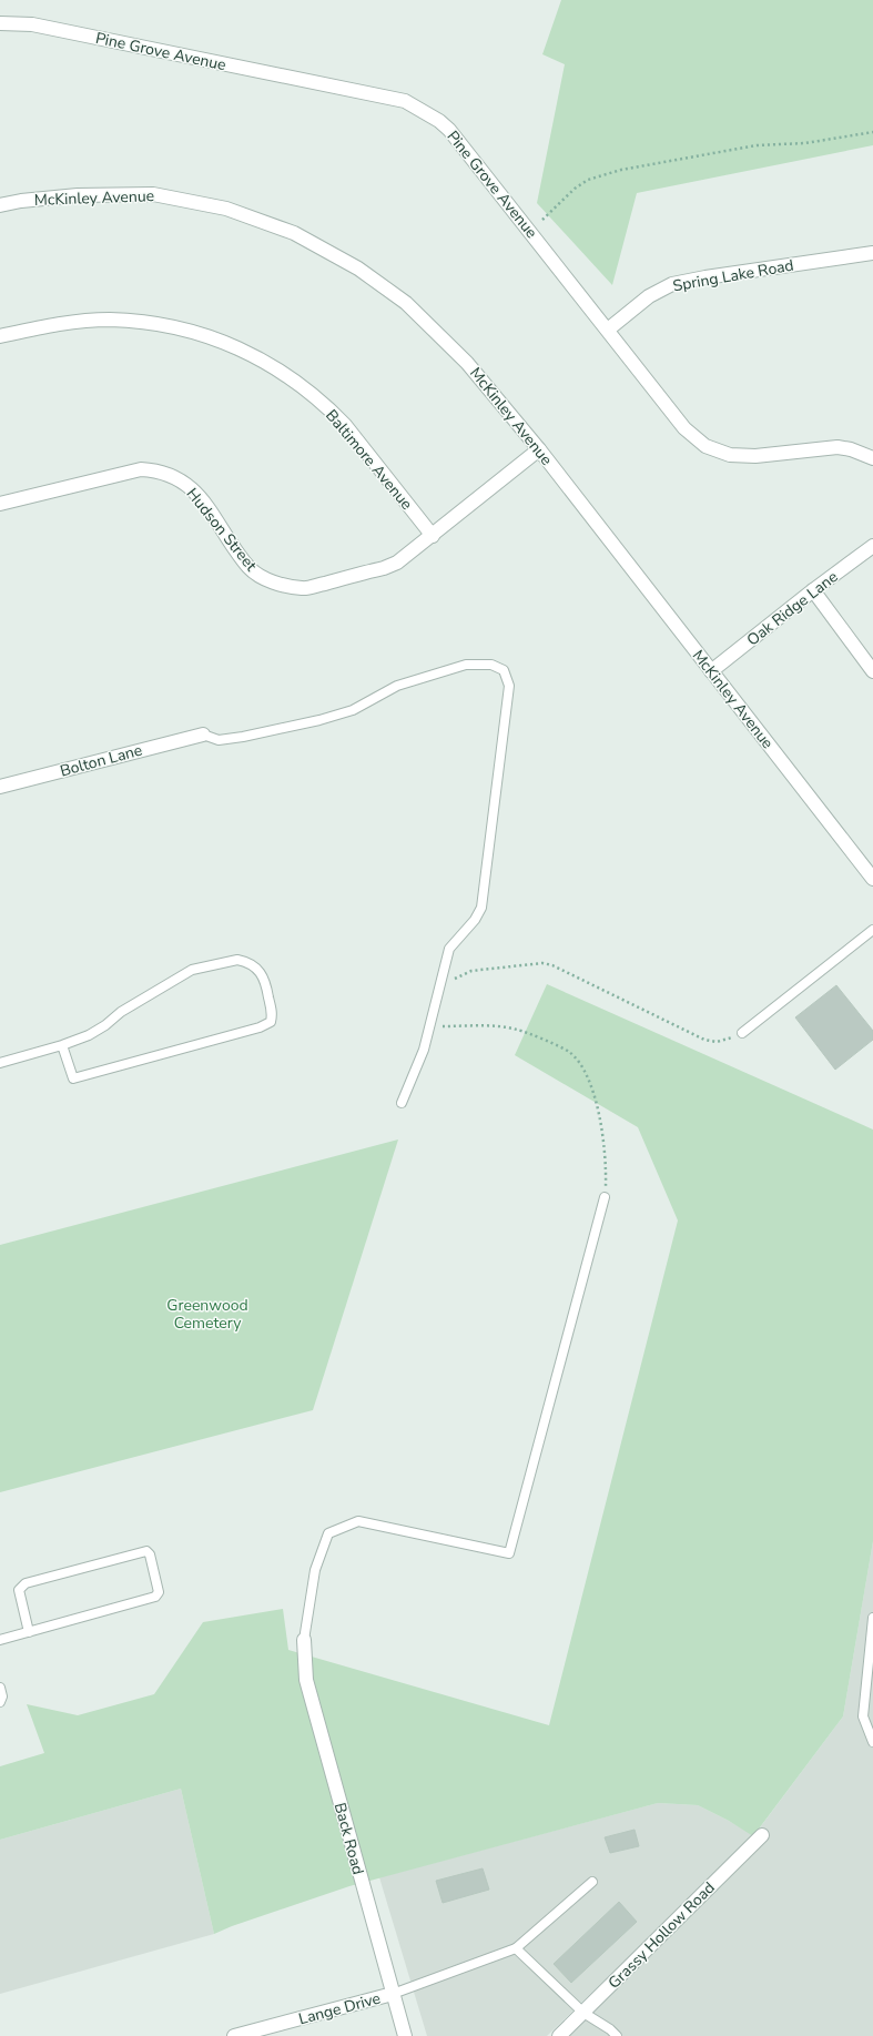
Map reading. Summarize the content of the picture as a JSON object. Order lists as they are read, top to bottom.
{
  "streets": {
    "street": [
      "Pine Grove Avenue",
      "McKinley Avenue",
      "Spring Lake Road",
      "Baltimore Avenue",
      "Hudson Street",
      "Oak Ridge Lane",
      "Bolton Lane",
      "Back Road",
      "Grassy Hollow Road",
      "Lange Drive"
    ]
  },
  "crossings": [
    ["Pine Grove Avenue", "Spring Lake Road"],
    ["McKinley Avenue", "Hudson Street"],
    ["McKinley Avenue", "Oak Ridge Lane"],
    ["Baltimore Avenue", "Hudson Street"],
    ["Back Road", "Lange Drive"]
  ],
  "parks": ["Greenwood Cemetery"]
}
